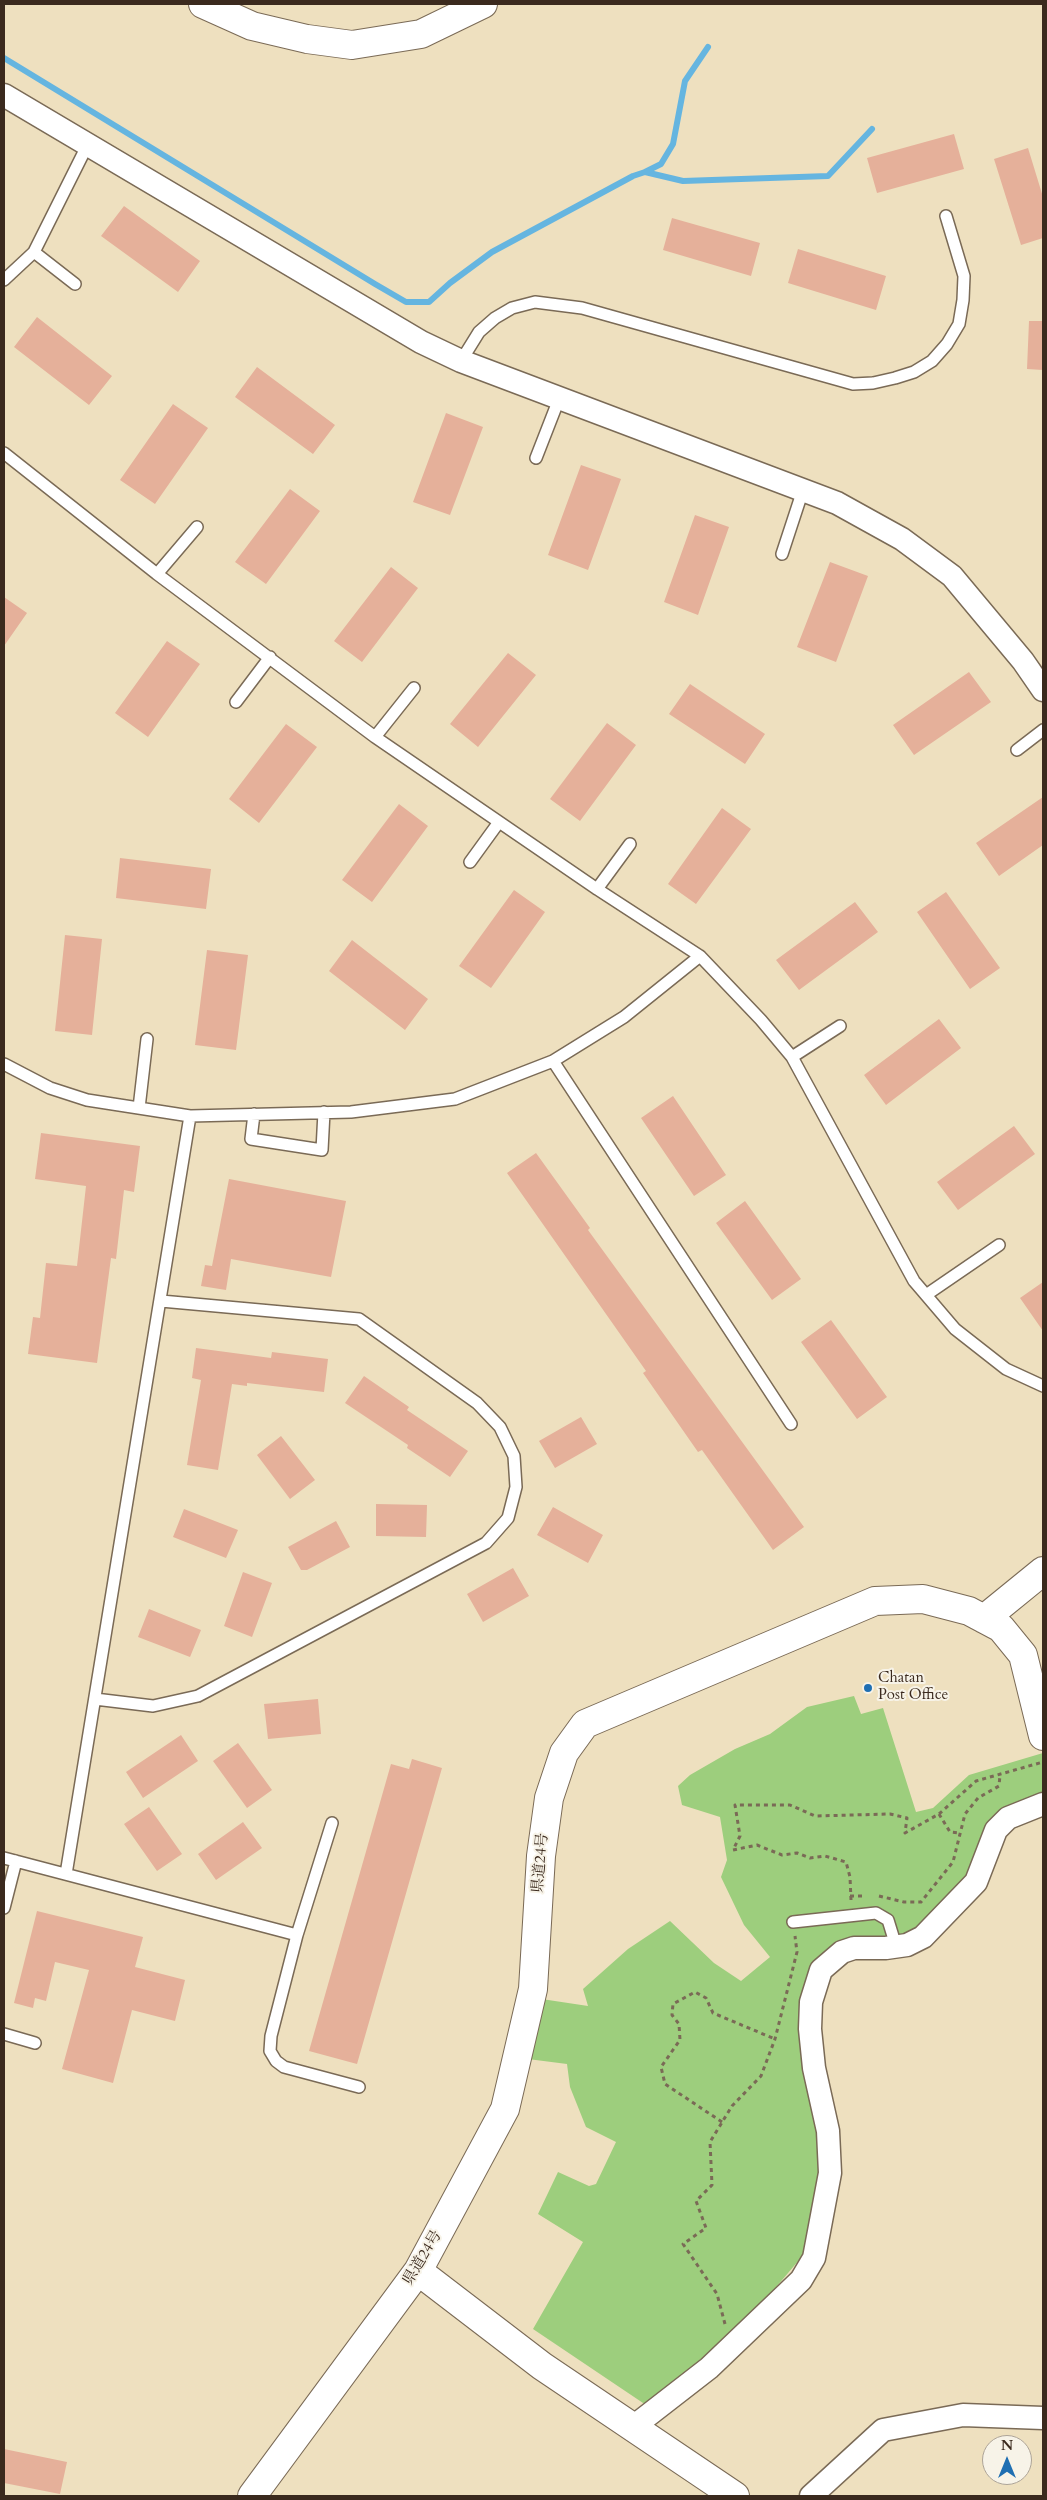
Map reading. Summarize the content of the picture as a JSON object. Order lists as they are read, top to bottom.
{
  "streets": {
    "main road": ["県道24号"]
  },
  "places": ["Chatan Post Office"],
  "north": "top"
}
